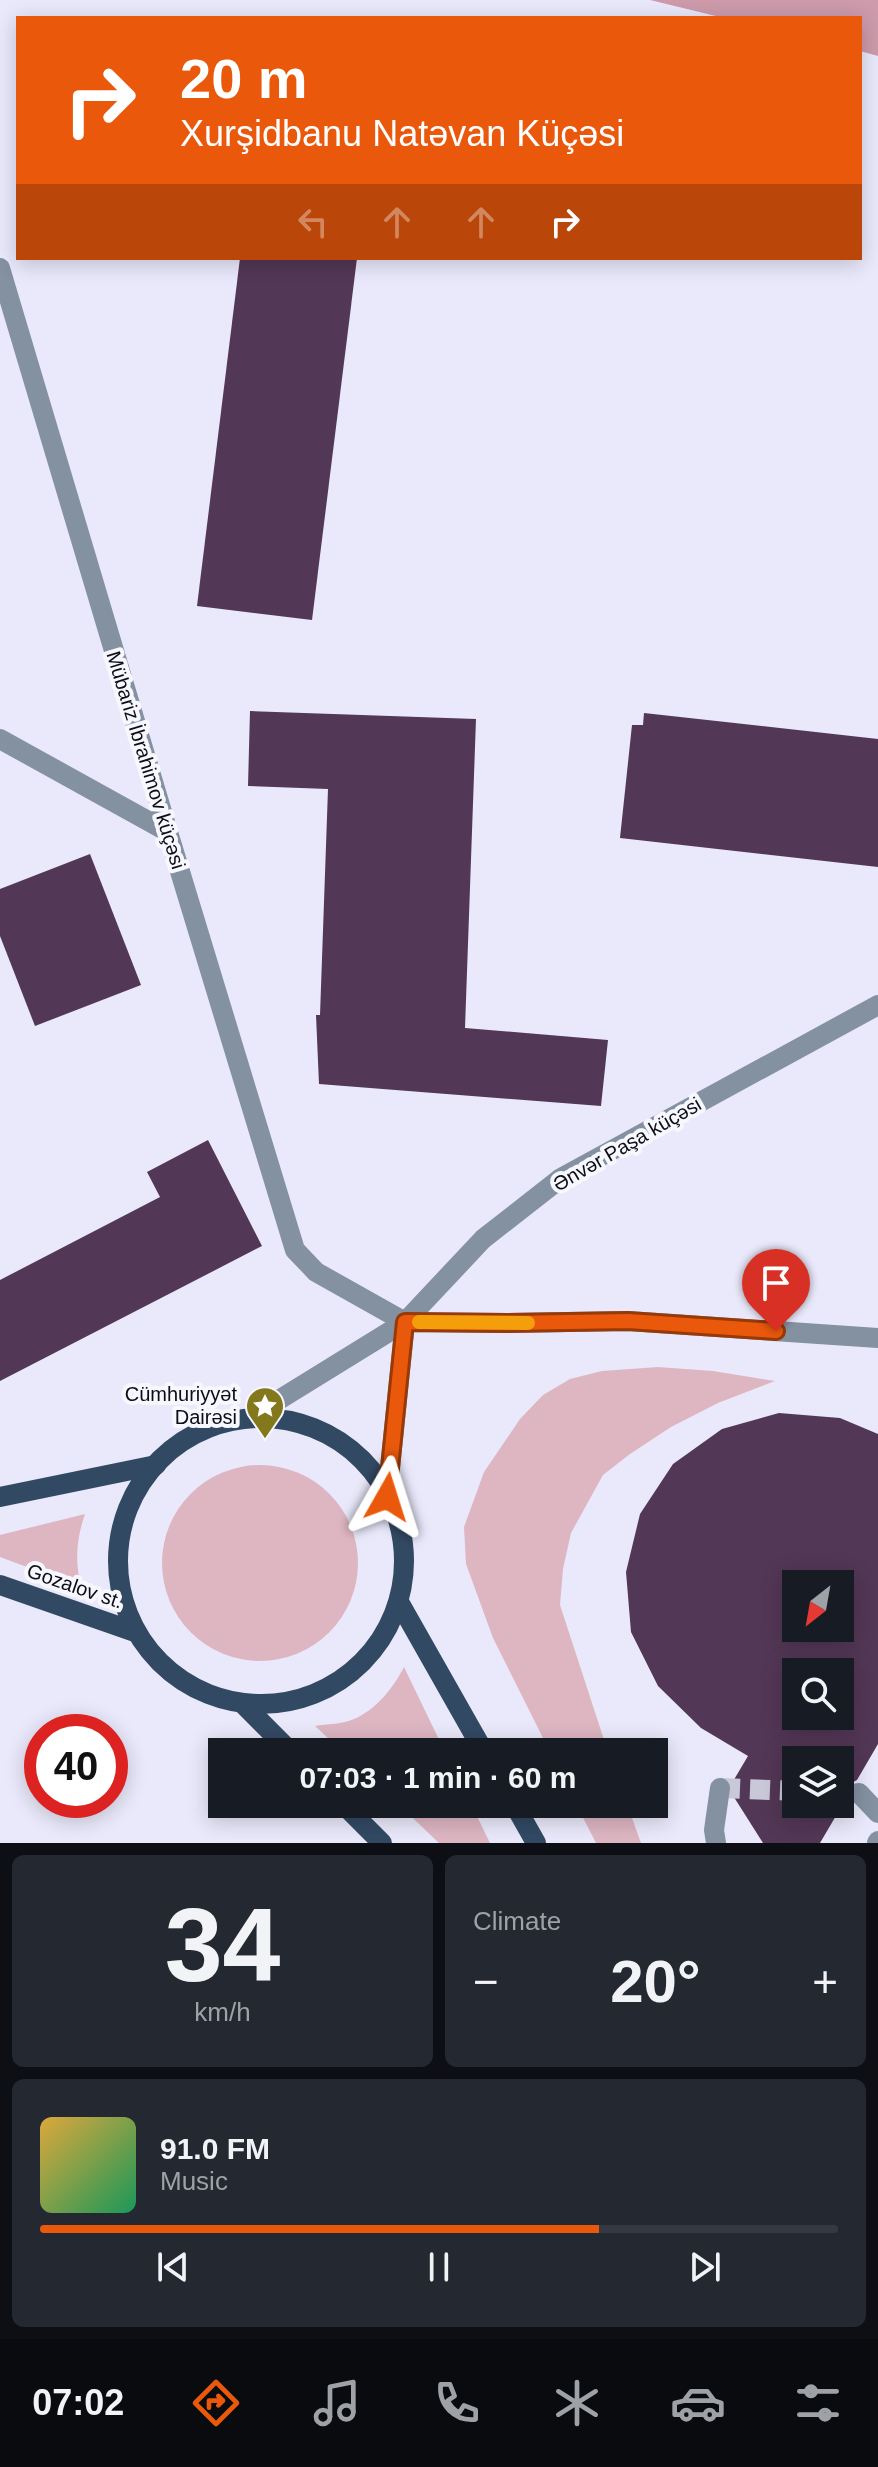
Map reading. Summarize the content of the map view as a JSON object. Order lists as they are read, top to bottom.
{
  "streets": {
    "main road": ["Gozalov st."],
    "street": ["Mübariz İbrahimov küçəsi", "Ənvər Paşa küçəsi"]
  },
  "crossings": [
    ["Mübariz İbrahimov küçəsi", "Ənvər Paşa küçəsi"],
    ["Ənvər Paşa küçəsi", "Gozalov st."]
  ],
  "places": {
    "place": ["Cümhuriyyət Dairəsi"]
  },
  "north": "bottom left",
  "page": {
    "turn": ["20 m", "Xurşidbanu Natəvan Küçəsi"],
    "limit": "40",
    "trip": "07:03 · 1 min · 60 m",
    "tile": [
      ["34", "km/h"],
      "Climate"
    ],
    "heat": ["−", "20°", "+"],
    "song": ["91.0 FM", "Music"],
    "tabs": "07:02"
  }
}
